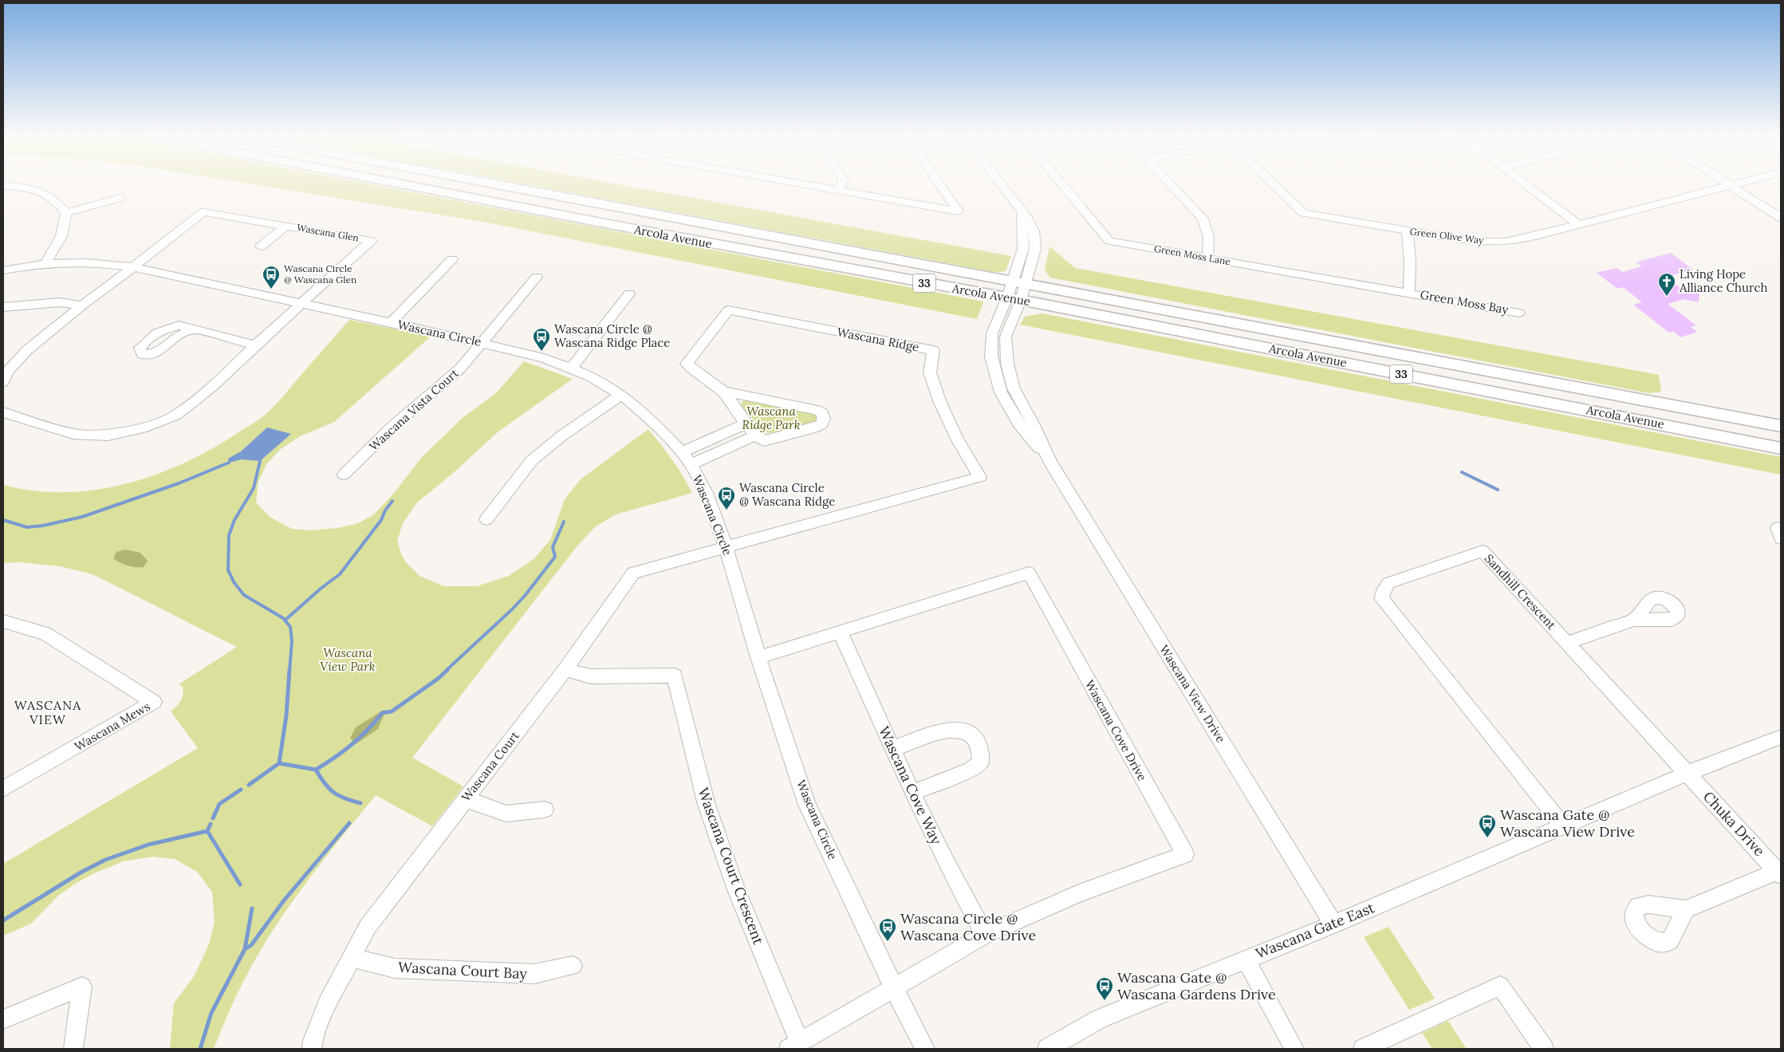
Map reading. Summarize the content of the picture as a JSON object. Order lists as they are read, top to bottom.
{
  "streets": {
    "main road": ["Arcola Avenue", "33"],
    "street": [
      "Wascana Glen",
      "Green Olive Way",
      "Green Moss Lane",
      "Green Moss Bay",
      "Wascana Circle",
      "Wascana Ridge",
      "Wascana Vista Court",
      "Sandhill Crescent",
      "Wascana View Drive",
      "Wascana Mews",
      "Wascana Cove Drive",
      "Wascana Court",
      "Wascana Cove Way",
      "Chuka Drive",
      "Wascana Court Crescent",
      "Wascana Gate East",
      "Wascana Court Bay"
    ]
  },
  "crossings": [
    ["Wascana Glen", "Wascana Circle"],
    ["Arcola Avenue", "Wascana View Drive"],
    ["Green Moss Lane", "Green Moss Bay"],
    ["Wascana Circle", "Wascana Ridge"],
    ["Wascana Circle", "Wascana Vista Court"],
    ["Wascana Circle", "Wascana Cove Drive"],
    ["Wascana Circle", "Wascana Court"],
    ["Wascana Ridge", "Wascana Court"],
    ["Sandhill Crescent", "Chuka Drive"],
    ["Sandhill Crescent", "Wascana Gate East"],
    ["Wascana View Drive", "Wascana Gate East"],
    ["Wascana Cove Drive", "Wascana Cove Way"],
    ["Wascana Court", "Wascana Court Crescent"],
    ["Wascana Court", "Wascana Court Bay"]
  ],
  "districts": ["WASCANA VIEW"],
  "parks": ["Wascana Ridge Park", "Wascana View Park"],
  "places": {
    "bus stop": [
      "Wascana Circle @ Wascana Glen",
      "Wascana Circle @ Wascana Ridge Place",
      "Wascana Circle @ Wascana Ridge",
      "Wascana Gate @ Wascana View Drive",
      "Wascana Circle @ Wascana Cove Drive",
      "Wascana Gate @ Wascana Gardens Drive"
    ],
    "church": ["Living Hope Alliance Church"]
  }
}
